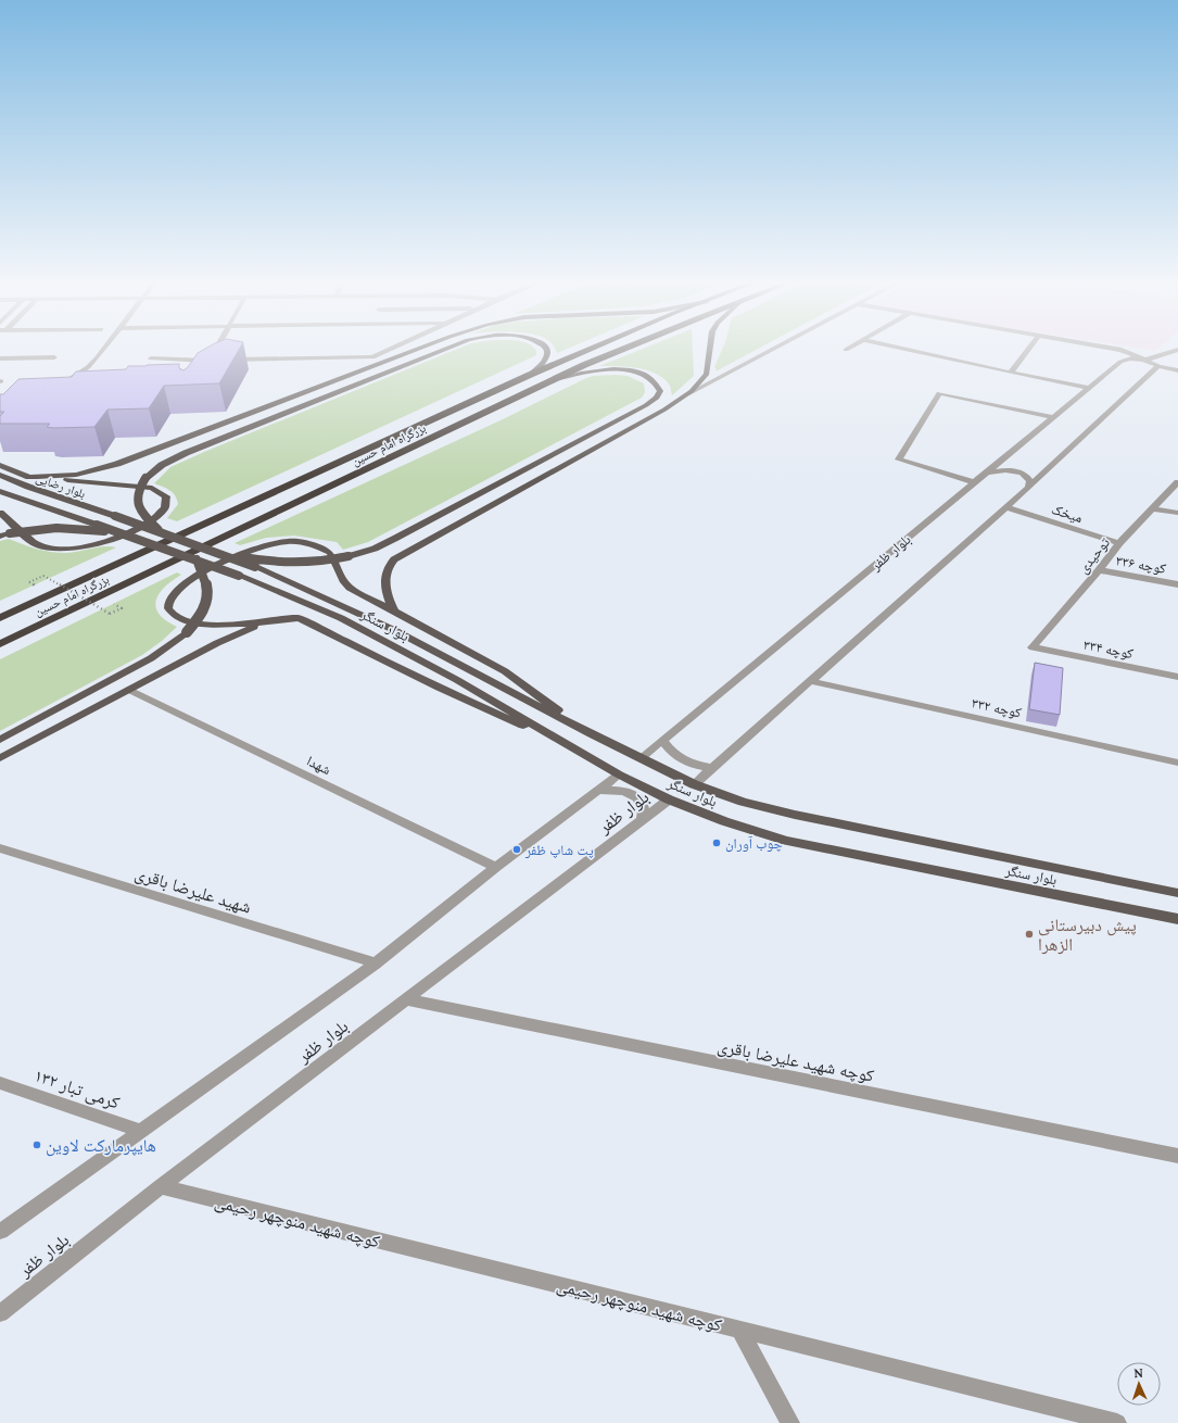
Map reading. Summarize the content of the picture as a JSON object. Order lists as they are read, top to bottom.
{
  "streets": {
    "highway": ["بزرگراه امام حسین"],
    "main road": ["بلوار رضایی", "بلوار سنگر"],
    "street": [
      "میخک",
      "بلوار ظفر",
      "توحیدی",
      "کوچه ۳۳۶",
      "کوچه ۳۳۴",
      "کوچه ۳۳۲",
      "شهدا",
      "شهید علیرضا باقری",
      "کوچه شهید علیرضا باقری",
      "کرمی تبار ۱۳۲",
      "کوچه شهید منوچهر رحیمی"
    ]
  },
  "crossings": [
    ["بلوار رضایی", "بلوار سنگر"],
    ["میخک", "توحیدی"],
    ["بلوار ظفر", "بلوار سنگر"],
    ["بلوار ظفر", "شهدا"],
    ["بلوار ظفر", "شهید علیرضا باقری"],
    ["بلوار ظفر", "کوچه شهید علیرضا باقری"],
    ["بلوار ظفر", "کرمی تبار ۱۳۲"],
    ["بلوار ظفر", "کوچه شهید منوچهر رحیمی"],
    ["توحیدی", "کوچه ۳۳۶"],
    ["توحیدی", "کوچه ۳۳۴"]
  ],
  "places": [
    "چوب آوران",
    "پت شاپ ظفر",
    "پیش دبیرستانی الزهرا",
    "هایپرمارکت لاوین"
  ],
  "north": "top"
}
